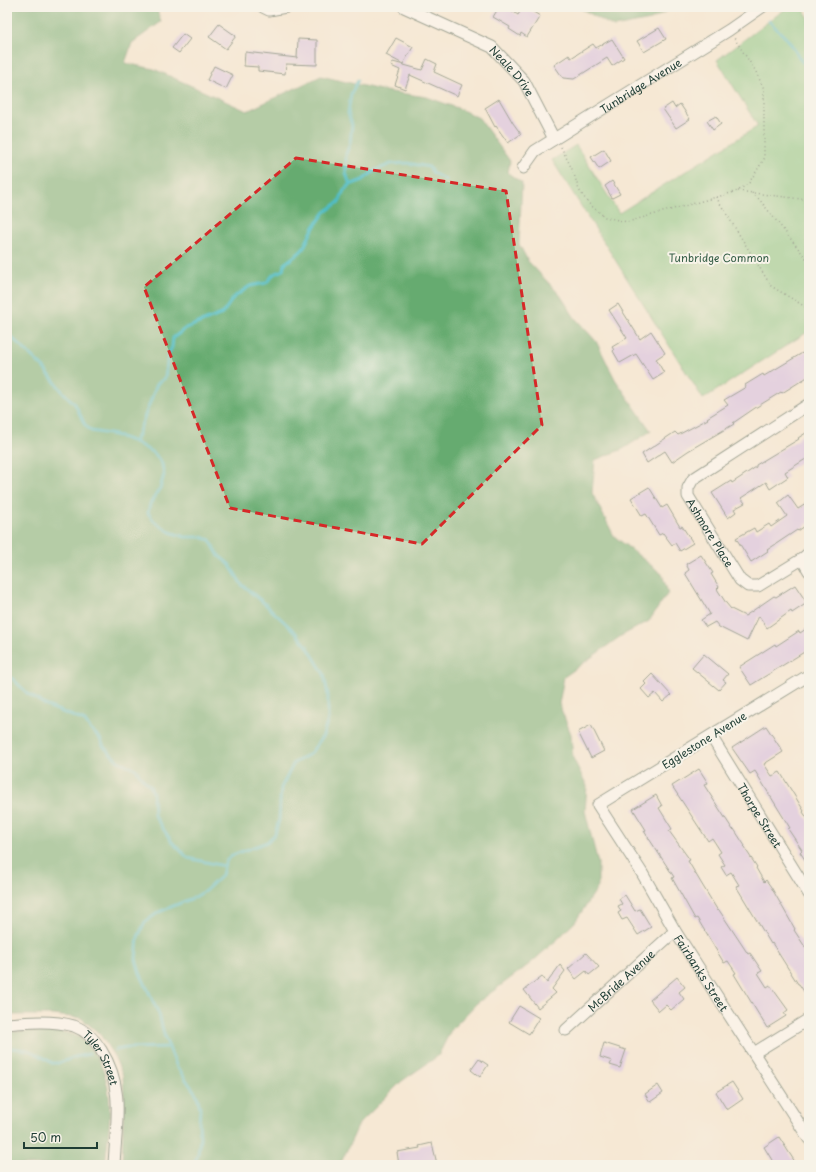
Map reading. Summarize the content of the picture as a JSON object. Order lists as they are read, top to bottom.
{
  "streets": {
    "street": [
      "Neale Drive",
      "Tunbridge Avenue",
      "Ashmore Place",
      "Egglestone Avenue",
      "Thorpe Street",
      "Fairbanks Street",
      "McBride Avenue",
      "Tyler Street"
    ]
  },
  "crossings": [
    ["Neale Drive", "Tunbridge Avenue"],
    ["Egglestone Avenue", "Thorpe Street"],
    ["Egglestone Avenue", "Fairbanks Street"],
    ["Fairbanks Street", "McBride Avenue"]
  ],
  "parks": ["Tunbridge Common"],
  "scale_bar": "50 m"
}
